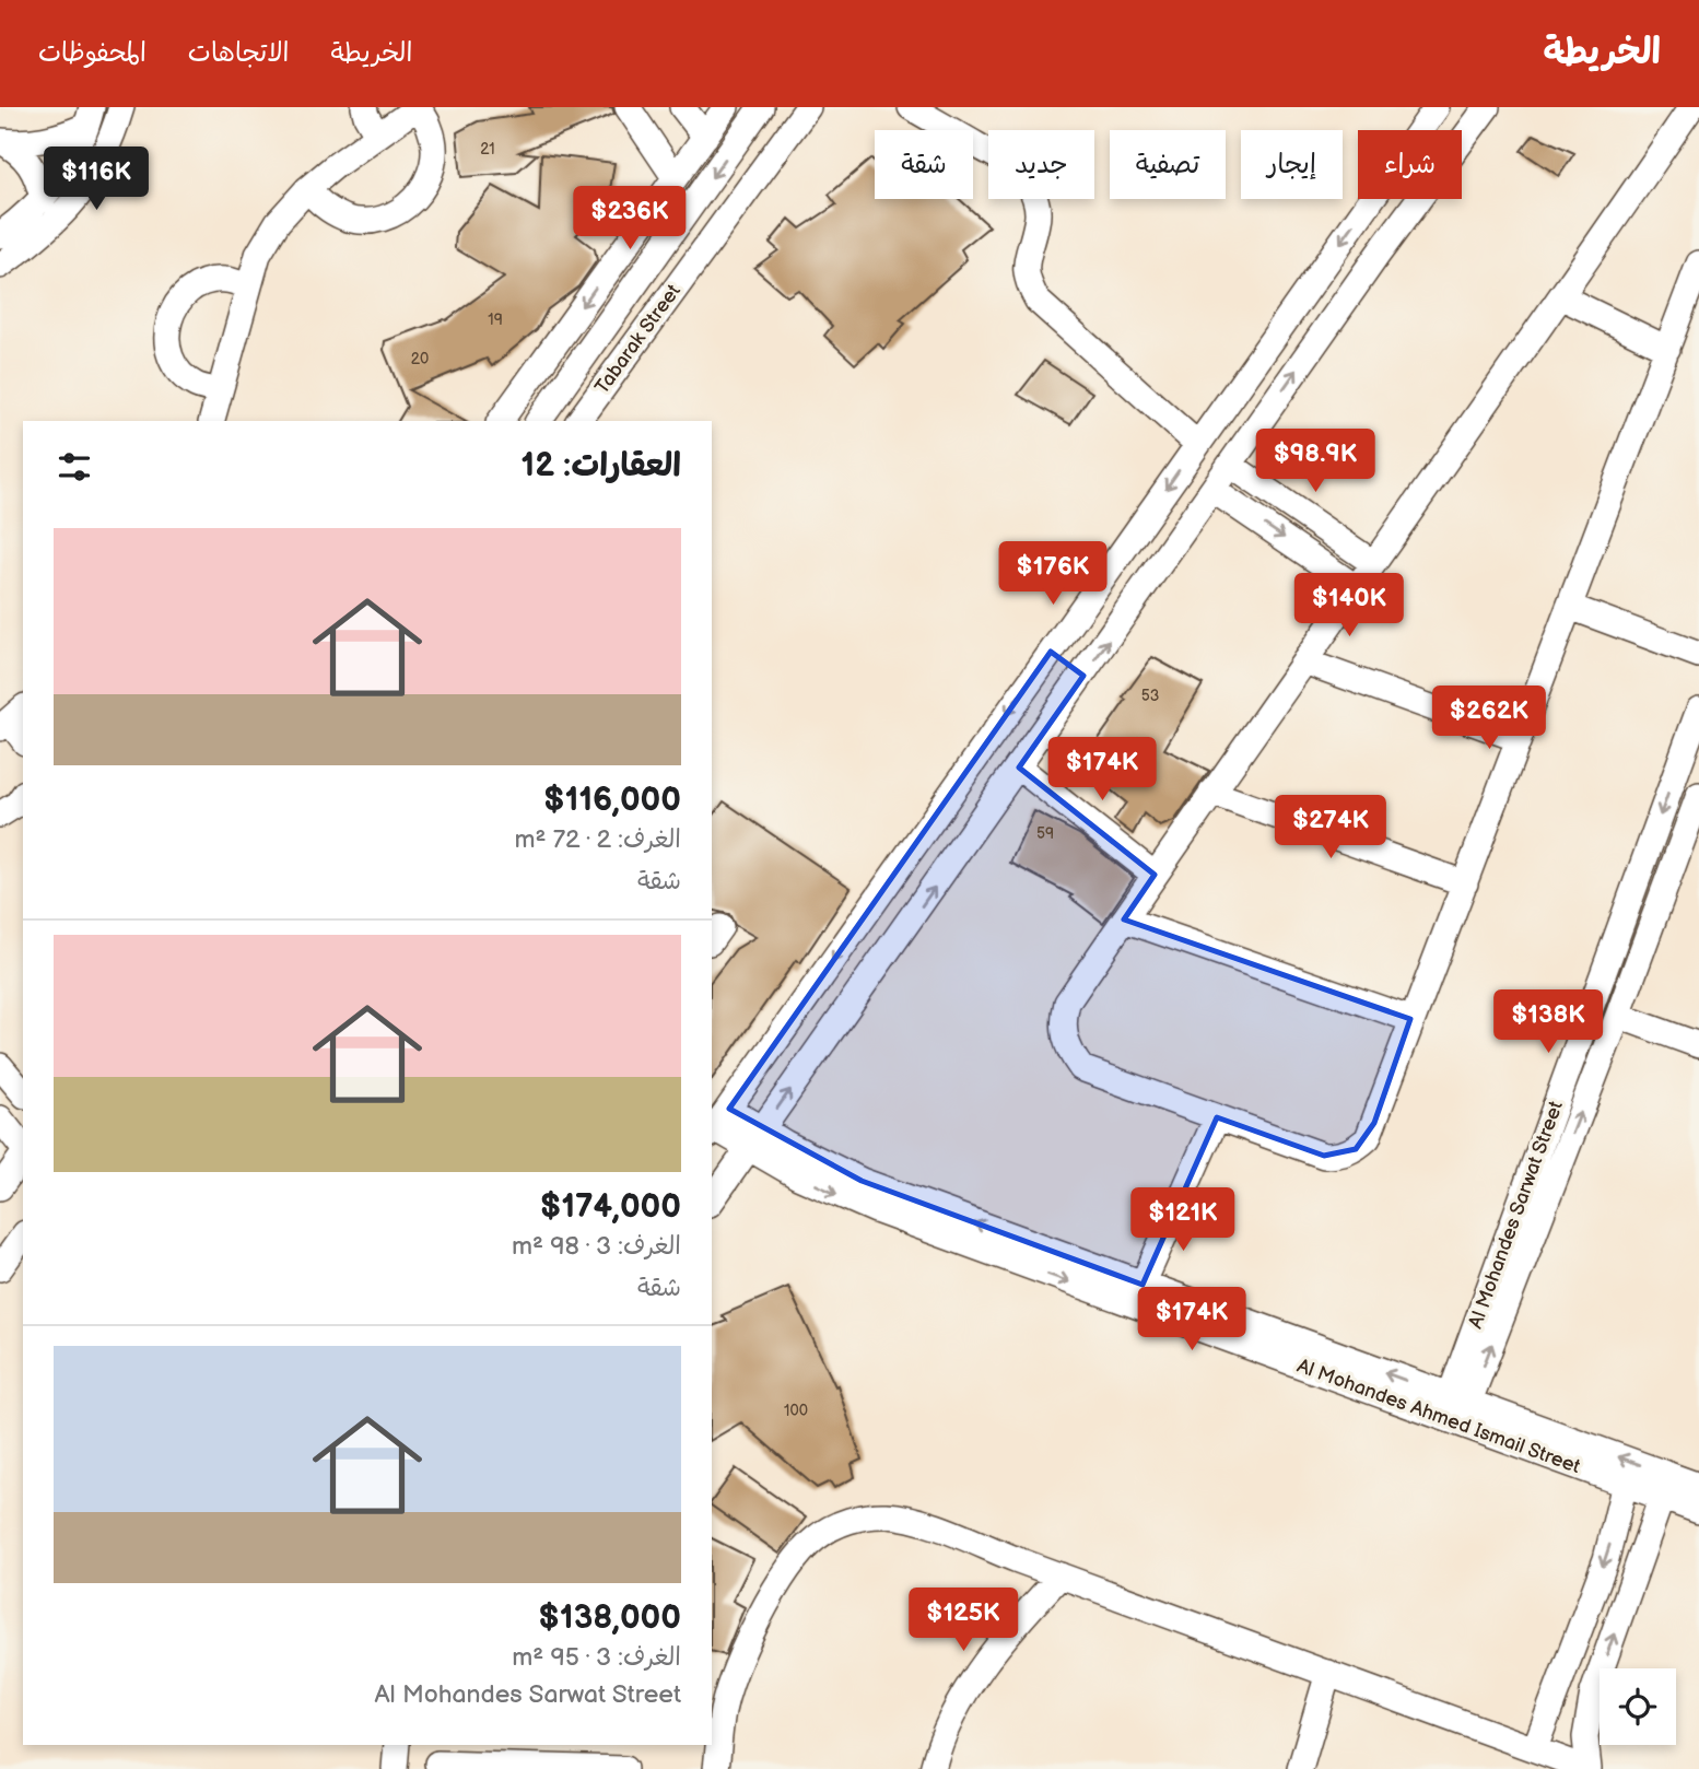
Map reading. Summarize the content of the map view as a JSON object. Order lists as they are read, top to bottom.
{
  "streets": {
    "street": ["Tabarak Street", "Al Mohandes Sarwat Street", "Al Mohandes Ahmed Ismail Street"]
  },
  "crossings": [
    ["Al Mohandes Sarwat Street", "Al Mohandes Ahmed Ismail Street"]
  ],
  "house_numbers": [
    "21",
    "19",
    "20",
    "53",
    "59",
    "100"
  ],
  "page": {
    "header": "الخريطة",
    "nav": ["الخريطة", "الاتجاهات", "المحفوظات"],
    "chip": [
      "شراء",
      "إيجار",
      "تصفية",
      "جديد",
      "شقة"
    ],
    "price": [
      "$116K",
      "$236K",
      "$98.9K",
      "$176K",
      "$140K",
      "$262K",
      "$174K",
      "$274K",
      "$138K",
      "$121K",
      "$174K",
      "$125K"
    ],
    "heading": "العقارات: 12",
    "list": [
      {
        "name": "$116,000",
        "note": "الغرف: 2 · 72 m² · شقة"
      },
      {
        "name": "$174,000",
        "note": "الغرف: 3 · 98 m² · شقة"
      },
      {
        "name": "$138,000",
        "note": "الغرف: 3 · 95 m² · Al Mohandes Sarwat Street"
      }
    ]
  }
}
